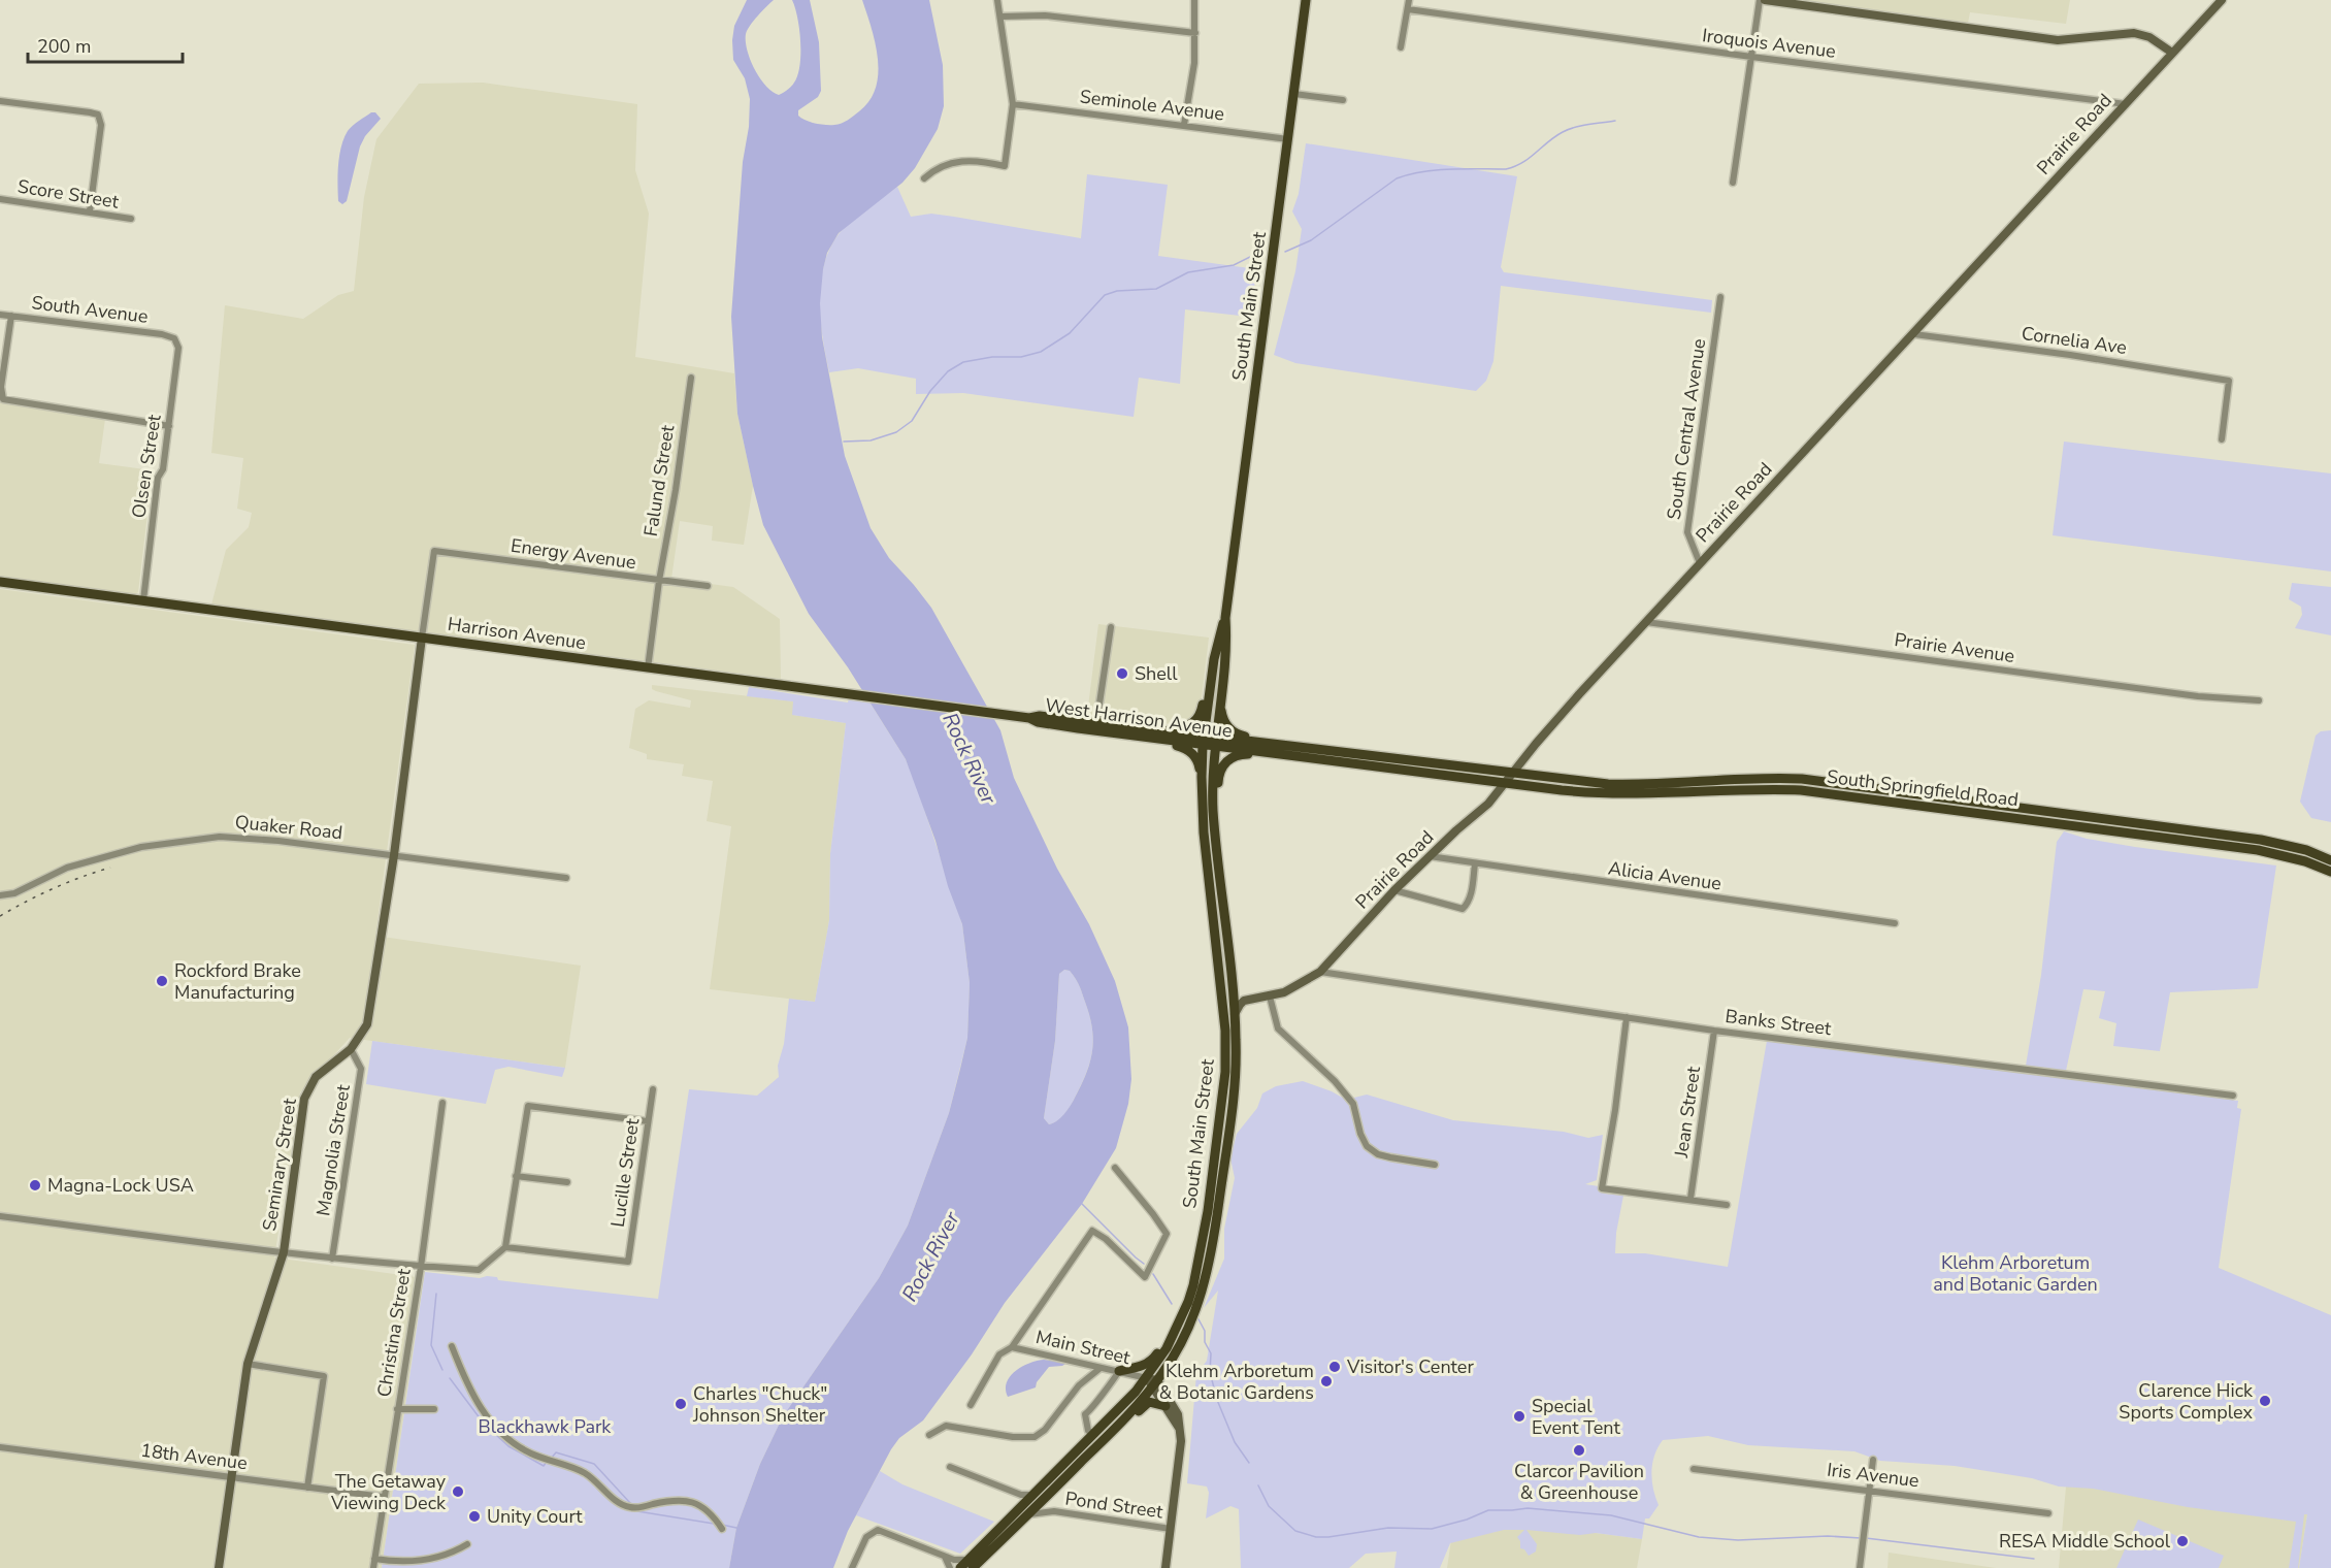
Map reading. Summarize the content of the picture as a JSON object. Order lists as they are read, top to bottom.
{
  "streets": {
    "main road": [
      "South Main Street",
      "Harrison Avenue",
      "West Harrison Avenue",
      "South Springfield Road"
    ],
    "street": [
      "Iroquois Avenue",
      "Seminole Avenue",
      "Prairie Road",
      "Score Street",
      "South Avenue",
      "Cornelia Ave",
      "South Central Avenue",
      "Olsen Street",
      "Falund Street",
      "Energy Avenue",
      "Prairie Avenue",
      "Quaker Road",
      "Alicia Avenue",
      "Banks Street",
      "Jean Street",
      "Magnolia Street",
      "Seminary Street",
      "Lucille Street",
      "Christina Street",
      "Main Street",
      "18th Avenue",
      "Iris Avenue",
      "Pond Street"
    ]
  },
  "crossings": [
    ["Iroquois Avenue", "Prairie Road"],
    ["Seminole Avenue", "South Main Street"],
    ["Prairie Road", "Cornelia Ave"],
    ["Prairie Road", "South Central Avenue"],
    ["Prairie Road", "Prairie Avenue"],
    ["Prairie Road", "West Harrison Avenue"],
    ["Prairie Road", "South Springfield Road"],
    ["Prairie Road", "Alicia Avenue"],
    ["Prairie Road", "Banks Street"],
    ["South Main Street", "West Harrison Avenue"],
    ["South Main Street", "Main Street"],
    ["South Main Street", "Pond Street"],
    ["South Avenue", "Olsen Street"],
    ["Olsen Street", "Harrison Avenue"],
    ["Falund Street", "Energy Avenue"],
    ["Falund Street", "Harrison Avenue"],
    ["Energy Avenue", "Harrison Avenue"],
    ["Energy Avenue", "Seminary Street"],
    ["Harrison Avenue", "West Harrison Avenue"],
    ["Harrison Avenue", "Seminary Street"],
    ["West Harrison Avenue", "South Springfield Road"],
    ["Quaker Road", "Seminary Street"],
    ["Banks Street", "Jean Street"],
    ["Magnolia Street", "Seminary Street"],
    ["Seminary Street", "18th Avenue"],
    ["Christina Street", "18th Avenue"]
  ],
  "water": ["Rock River"],
  "parks": ["Klehm Arboretum and Botanic Garden", "Blackhawk Park"],
  "places": [
    "Shell",
    "Rockford Brake Manufacturing",
    "Magna-Lock USA",
    "Visitor's Center",
    "Klehm Arboretum & Botanic Gardens",
    "Clarence Hick Sports Complex",
    "Charles \"Chuck\" Johnson Shelter",
    "Special Event Tent",
    "Clarcor Pavilion & Greenhouse",
    "The Getaway Viewing Deck",
    "Unity Court",
    "RESA Middle School"
  ],
  "scale_bar": "200 m"
}
